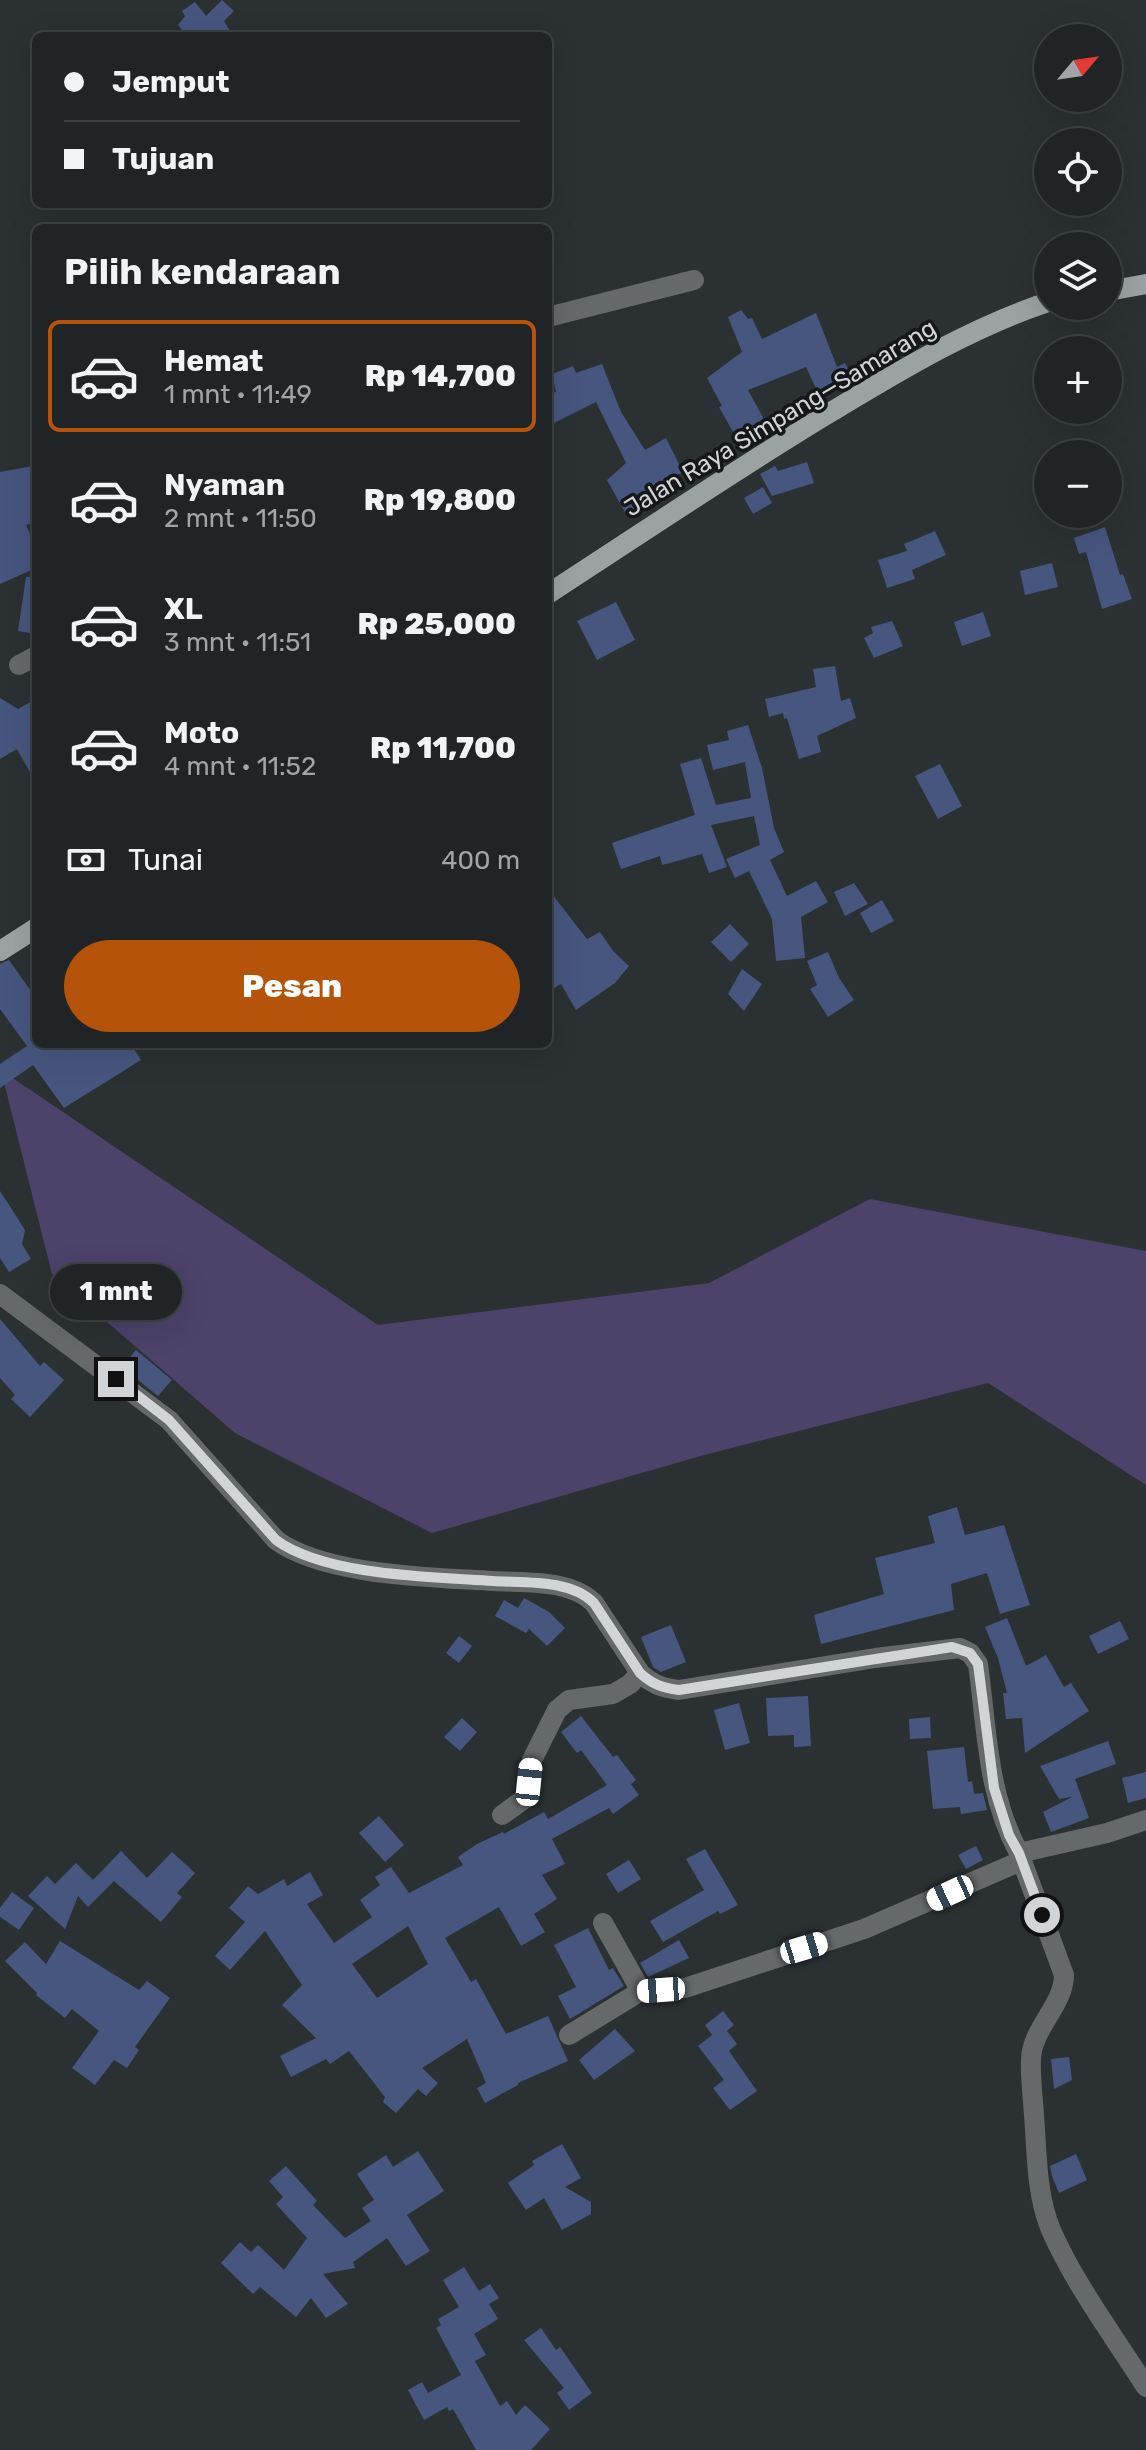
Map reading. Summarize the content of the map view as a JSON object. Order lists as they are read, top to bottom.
{
  "streets": {
    "main road": ["Jalan Raya Simpang—Samarang"]
  },
  "north": "top right",
  "page": {
    "map_buttons": ["+", "−"],
    "banner": ["Jemput", "Tujuan"],
    "heading": "Pilih kendaraan",
    "list": [
      {
        "name": "Hemat",
        "note": "1 mnt · 11:49",
        "value": "Rp 14,700"
      },
      {
        "name": "Nyaman",
        "note": "2 mnt · 11:50",
        "value": "Rp 19,800"
      },
      {
        "name": "XL",
        "note": "3 mnt · 11:51",
        "value": "Rp 25,000"
      },
      {
        "name": "Moto",
        "note": "4 mnt · 11:52",
        "value": "Rp 11,700"
      }
    ],
    "pay": ["Tunai", "400 m"],
    "buttons": "Pesan",
    "bubble": "1 mnt"
  }
}
